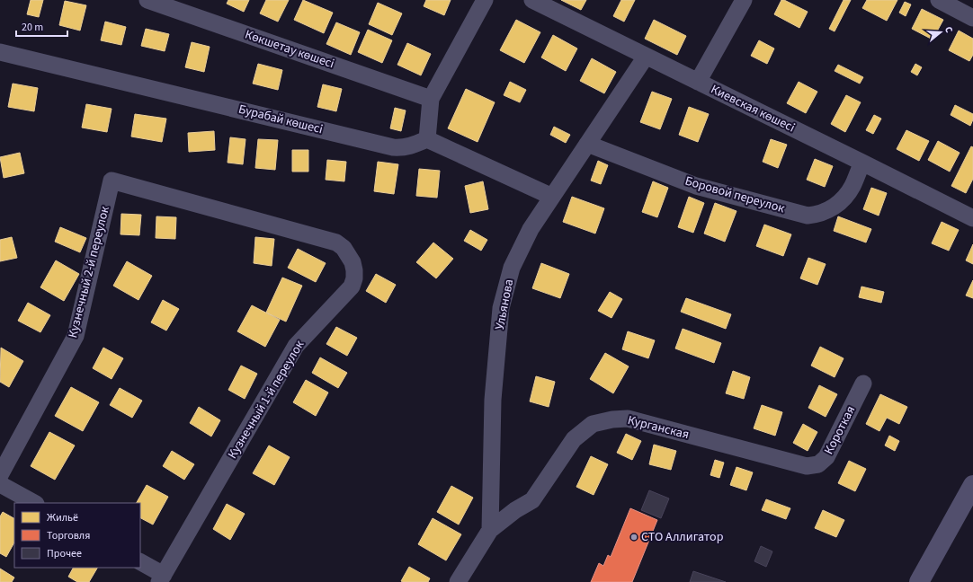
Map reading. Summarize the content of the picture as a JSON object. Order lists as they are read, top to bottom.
{
  "streets": {
    "street": [
      "Көкшетау көшесі",
      "Киевская көшесі",
      "Бурабай көшесі",
      "Боровой переулок",
      "Кузнечный 2-й переулок",
      "Ульянова",
      "Кузнечный 1-й переулок",
      "Курганская",
      "Короткая"
    ]
  },
  "crossings": [
    ["Киевская көшесі", "Боровой переулок"],
    ["Киевская көшесі", "Ульянова"],
    ["Боровой переулок", "Ульянова"],
    ["Кузнечный 2-й переулок", "Кузнечный 1-й переулок"],
    ["Ульянова", "Курганская"],
    ["Курганская", "Короткая"]
  ],
  "places": ["СТО Аллигатор"],
  "legend": ["Жильё", "Торговля", "Прочее"],
  "scale_bar": "20 m",
  "north": "right"
}
